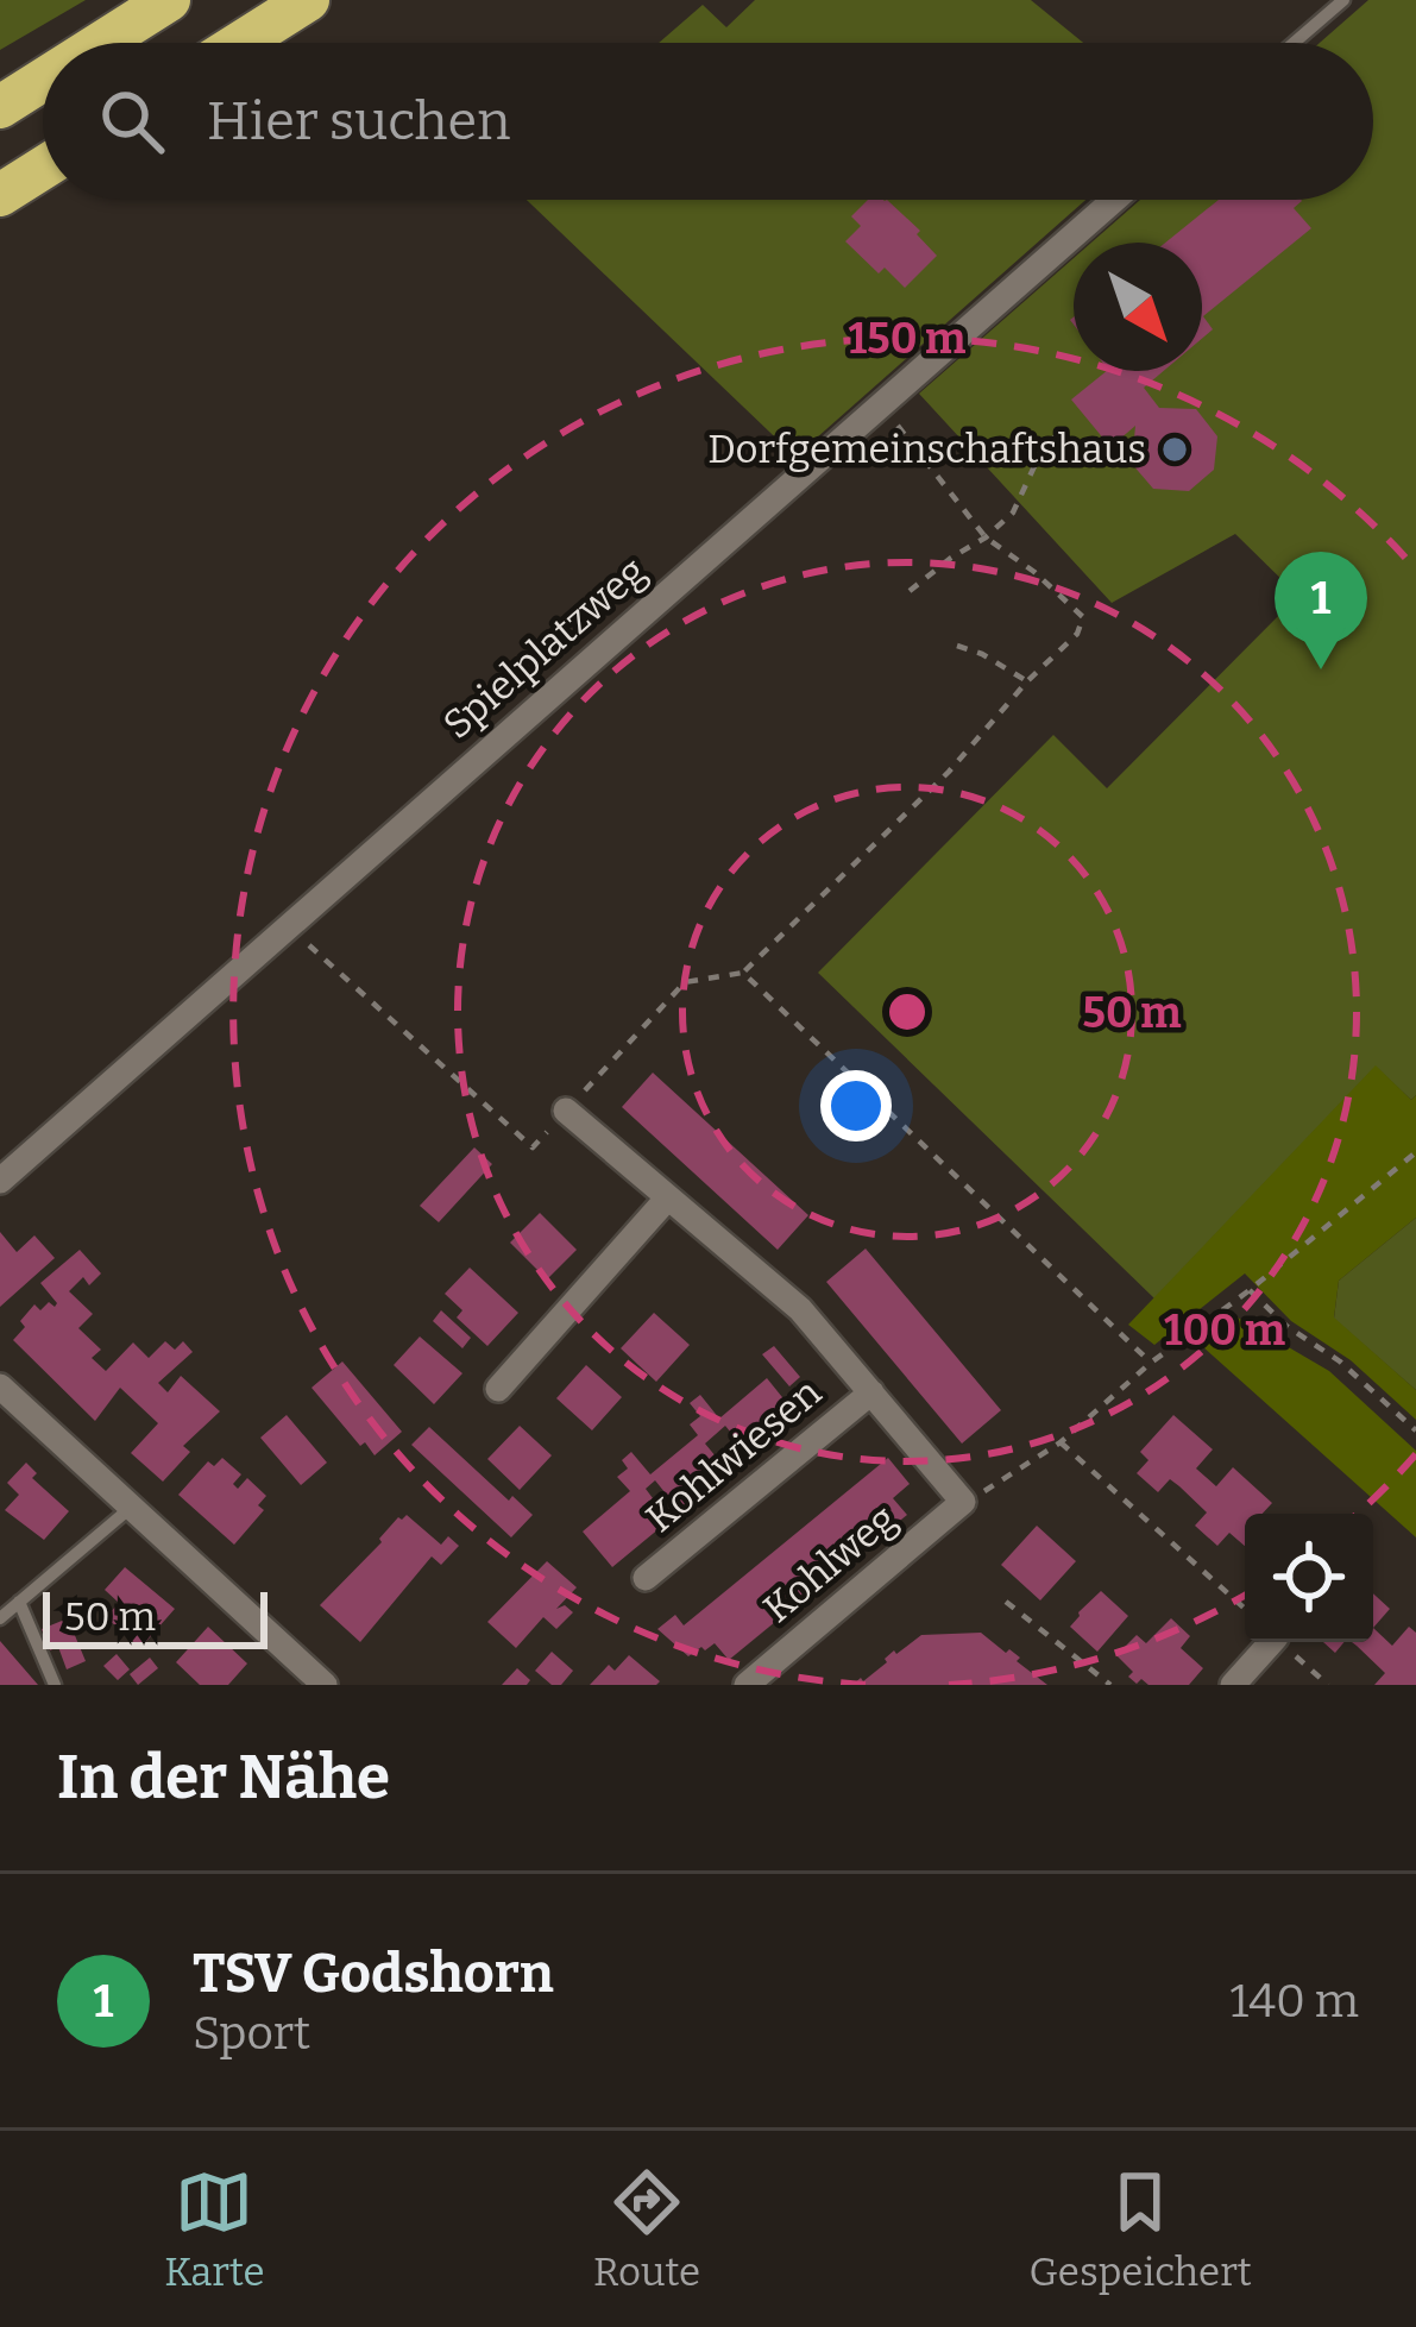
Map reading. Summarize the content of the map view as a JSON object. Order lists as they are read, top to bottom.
{
  "streets": {
    "street": ["Spielplatzweg", "Kohlwiesen", "Kohlweg"]
  },
  "crossings": [
    ["Kohlwiesen", "Kohlweg"]
  ],
  "places": ["Dorfgemeinschaftshaus"],
  "scale_bar": "50 m",
  "north": "bottom right",
  "page": {
    "search": "Hier suchen",
    "pins": "1",
    "scale": "50 m",
    "heading": "In der Nähe",
    "list": [
      {
        "mark": "1",
        "name": "TSV Godshorn",
        "note": "Sport",
        "value": "140 m"
      }
    ],
    "nav": ["Karte", "Route", "Gespeichert"]
  },
  "rings": ["150 m", "50 m", "100 m"]
}
